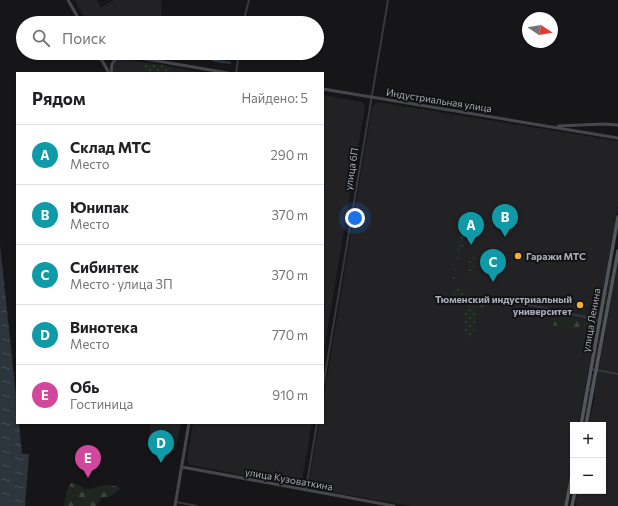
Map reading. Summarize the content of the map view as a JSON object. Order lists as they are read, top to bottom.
{
  "streets": {
    "main road": ["Индустриальная улица", "улица Ленина", "улица Кузоваткина"],
    "street": ["улица 6П"]
  },
  "crossings": [
    ["Индустриальная улица", "улица 6П"]
  ],
  "places": ["Гаражи МТС", "Тюменский индустриальный университет"],
  "north": "right",
  "page": {
    "search": "Поиск",
    "heading": ["Рядом", "Найдено: 5"],
    "list": [
      {
        "mark": "A",
        "name": "Склад МТС",
        "note": "Место",
        "value": "290 m"
      },
      {
        "mark": "B",
        "name": "Юнипак",
        "note": "Место",
        "value": "370 m"
      },
      {
        "mark": "C",
        "name": "Сибинтек",
        "note": "Место · улица 3П",
        "value": "370 m"
      },
      {
        "mark": "D",
        "name": "Винотека",
        "note": "Место",
        "value": "770 m"
      },
      {
        "mark": "E",
        "name": "Обь",
        "note": "Гостиница",
        "value": "910 m"
      }
    ],
    "pins": [
      "B",
      "A",
      "C",
      "D",
      "E"
    ],
    "map_buttons": ["+", "−"]
  }
}
